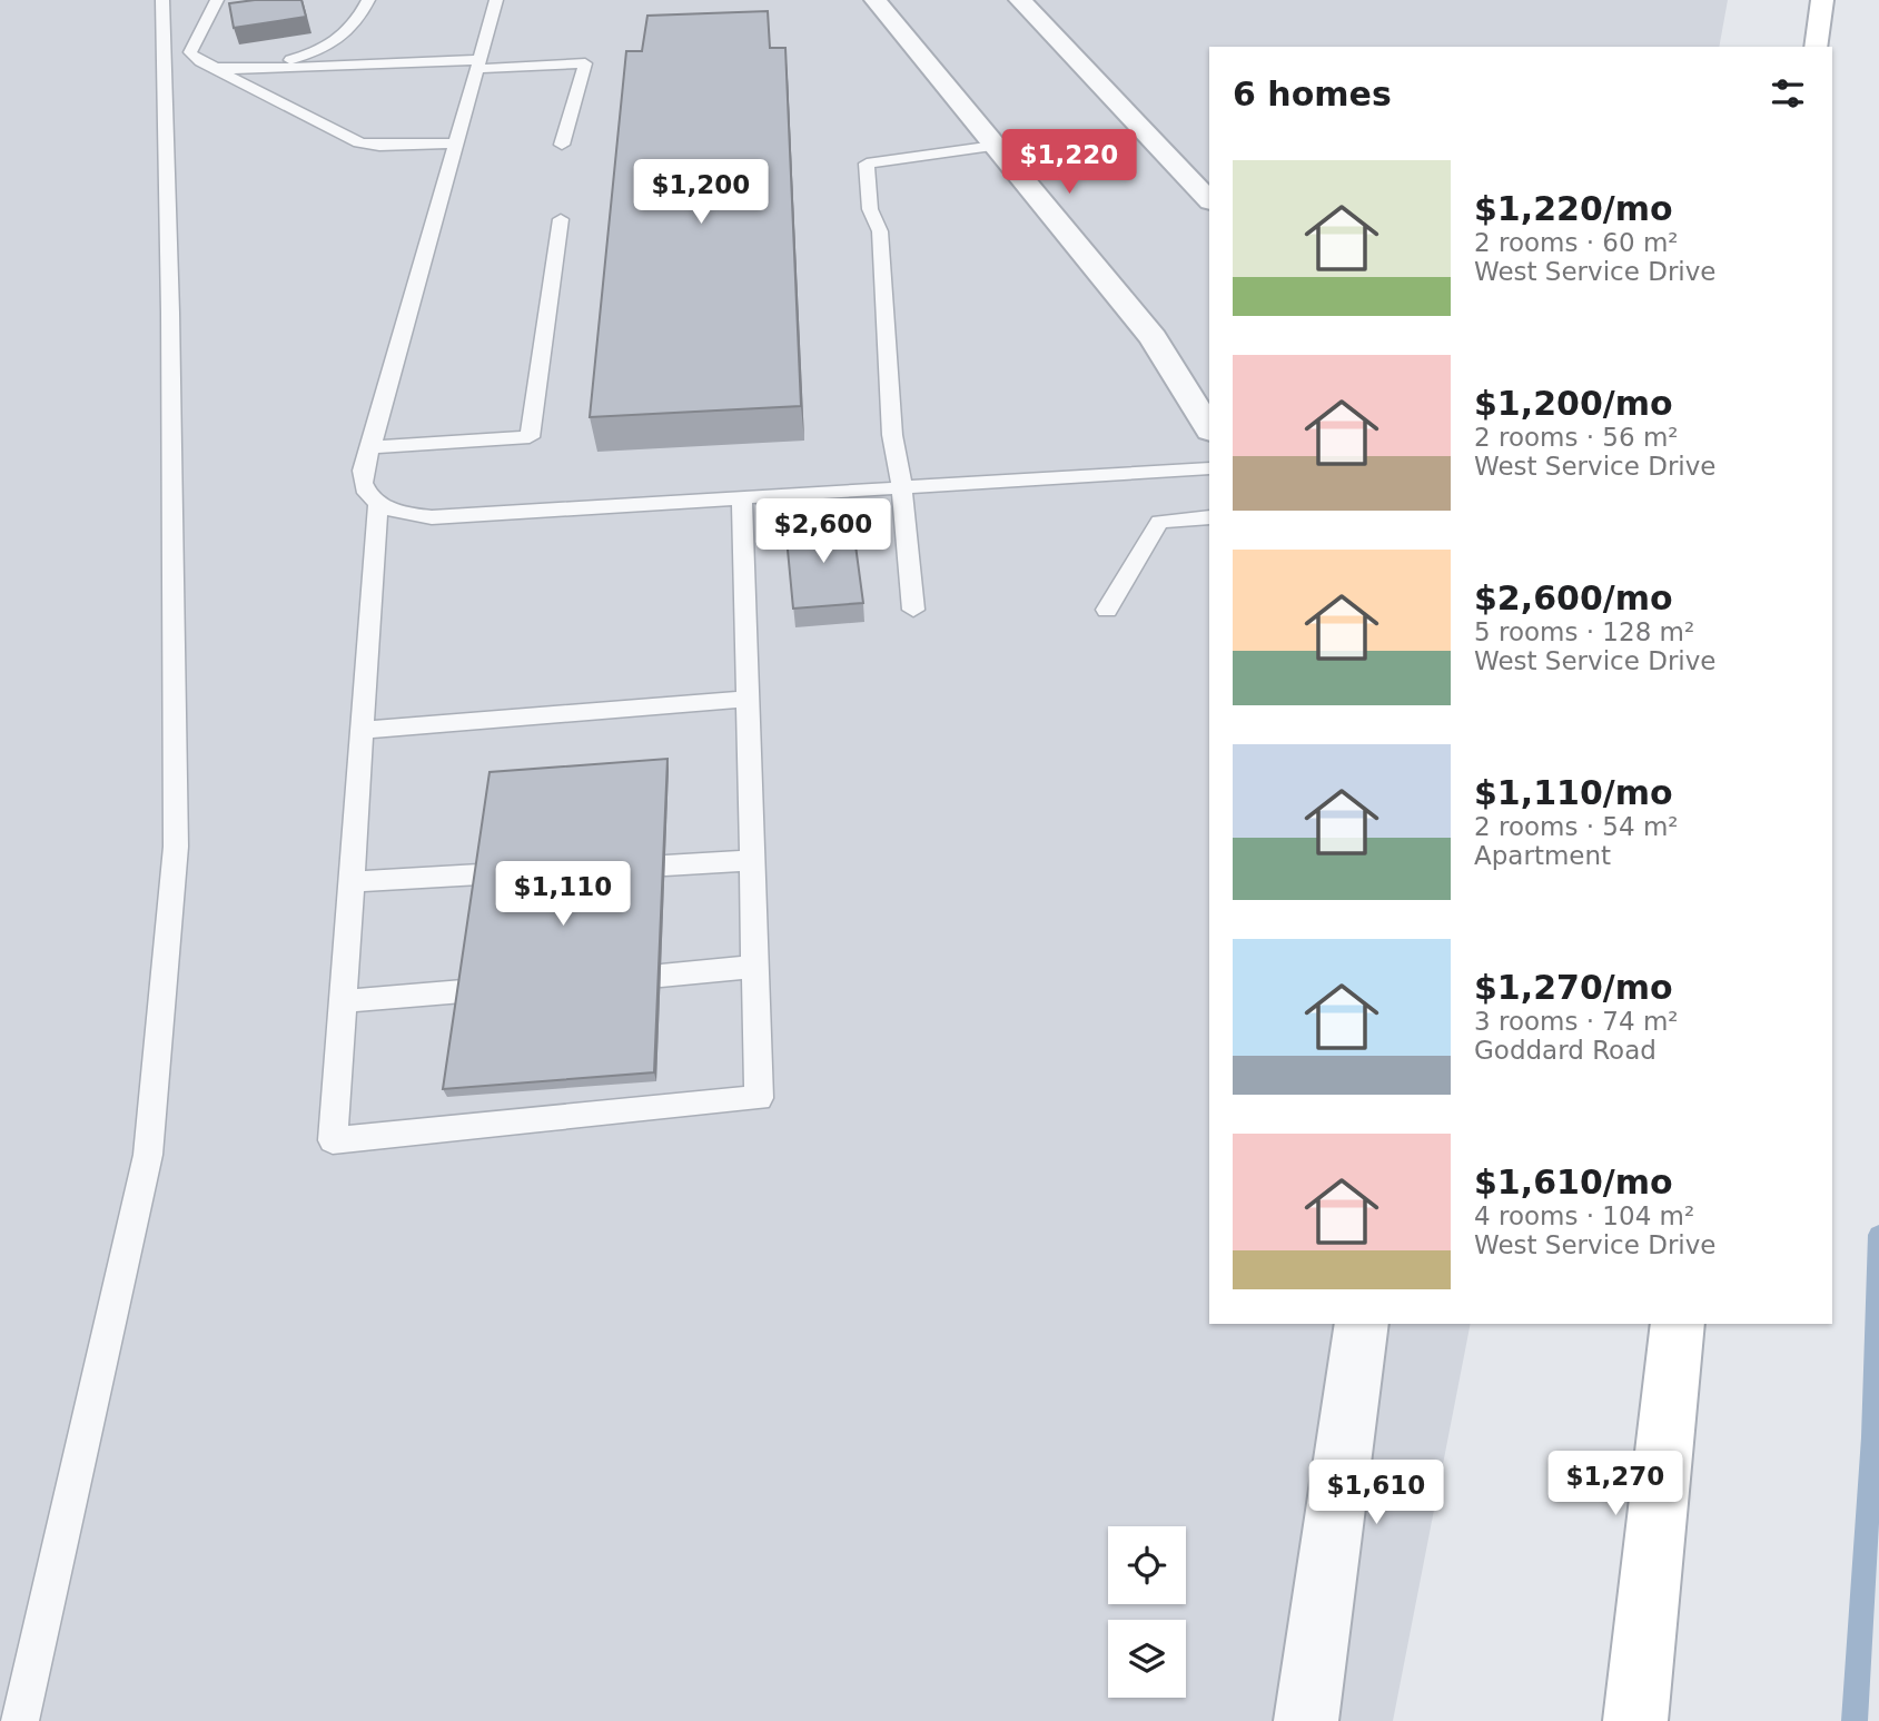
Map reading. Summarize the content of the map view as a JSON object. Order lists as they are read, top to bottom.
{
  "page": {
    "heading": "6 homes",
    "price": [
      "$1,220",
      "$1,200",
      "$2,600",
      "$1,110",
      "$1,270",
      "$1,610"
    ],
    "list": [
      {
        "name": "$1,220/mo",
        "note": "2 rooms · 60 m² · West Service Drive"
      },
      {
        "name": "$1,200/mo",
        "note": "2 rooms · 56 m² · West Service Drive"
      },
      {
        "name": "$2,600/mo",
        "note": "5 rooms · 128 m² · West Service Drive"
      },
      {
        "name": "$1,110/mo",
        "note": "2 rooms · 54 m² · Apartment"
      },
      {
        "name": "$1,270/mo",
        "note": "3 rooms · 74 m² · Goddard Road"
      },
      {
        "name": "$1,610/mo",
        "note": "4 rooms · 104 m² · West Service Drive"
      }
    ]
  }
}
